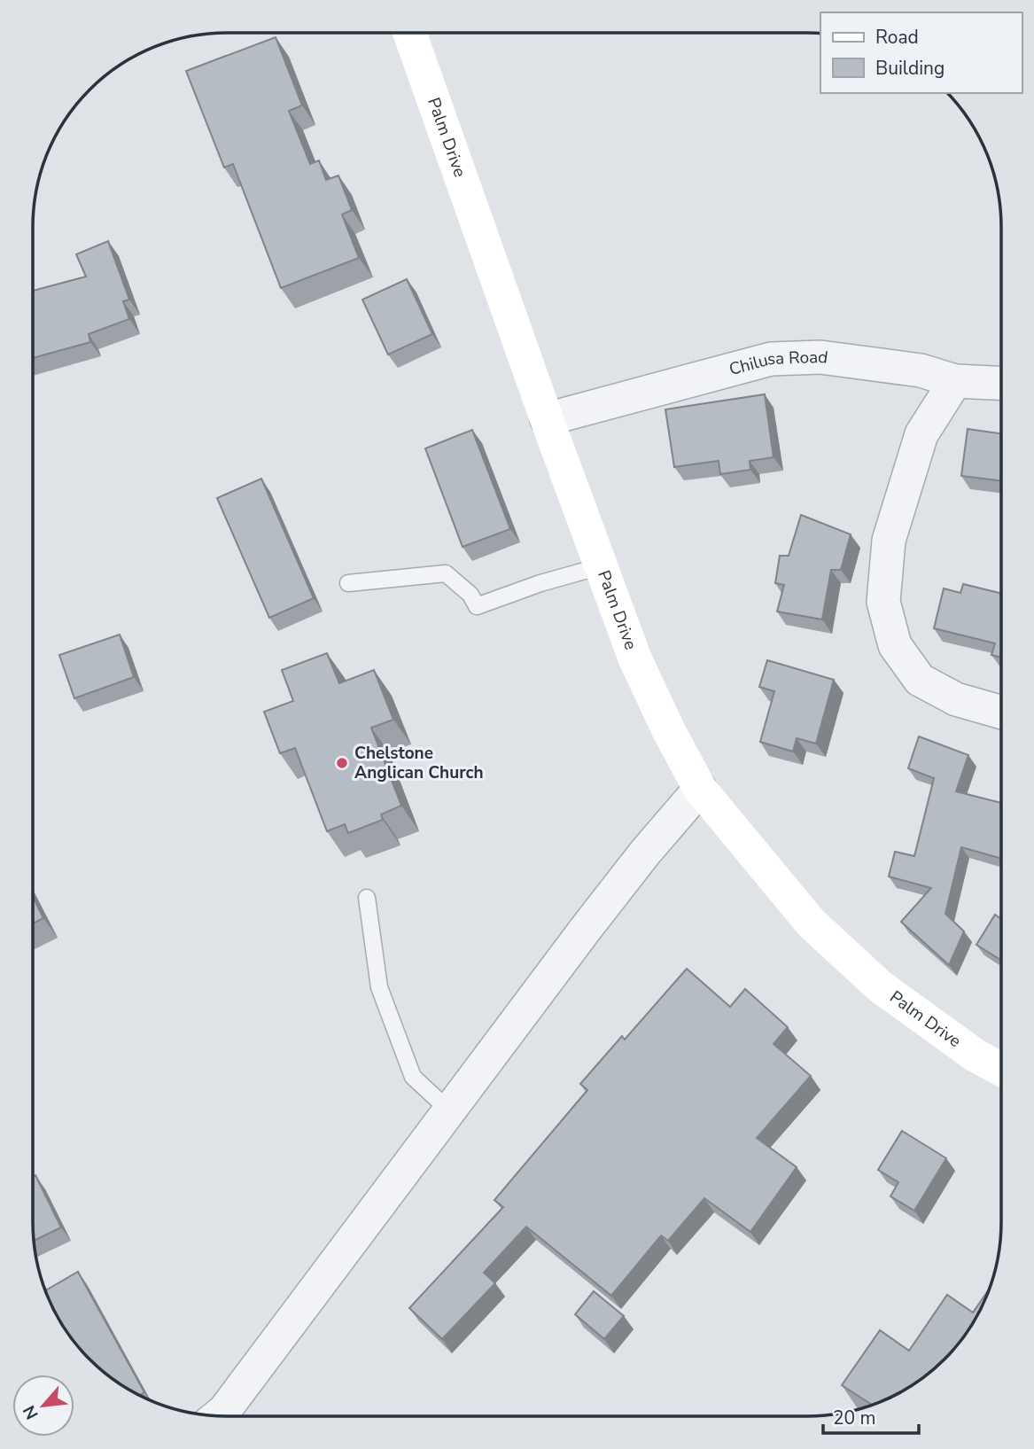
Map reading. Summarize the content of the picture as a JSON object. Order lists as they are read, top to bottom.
{
  "streets": {
    "street": ["Palm Drive", "Chilusa Road"]
  },
  "crossings": [
    ["Palm Drive", "Chilusa Road"]
  ],
  "places": ["Chelstone Anglican Church"],
  "legend": ["Road", "Building"],
  "scale_bar": "20 m",
  "north": "bottom left"
}
